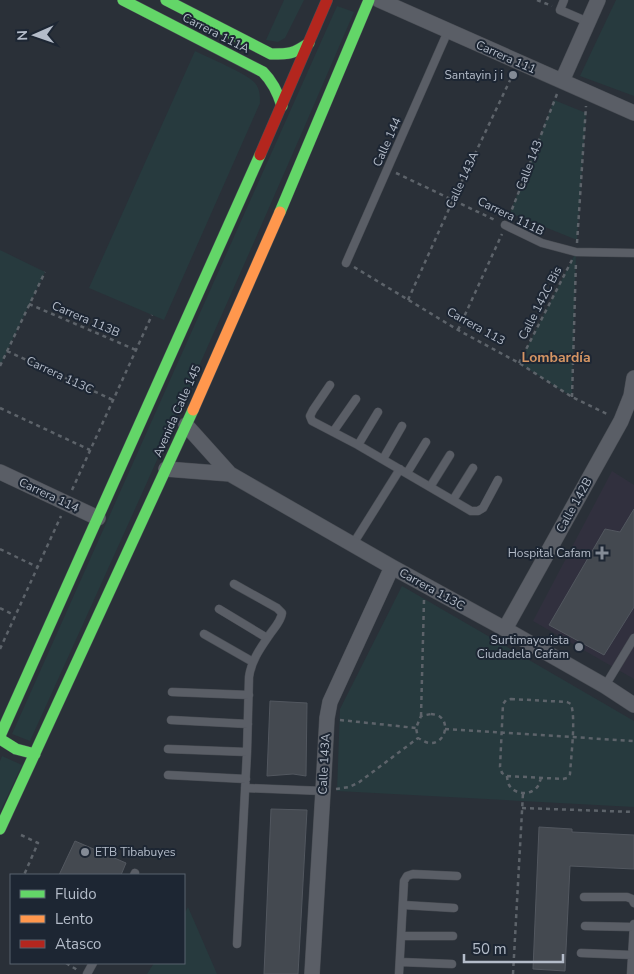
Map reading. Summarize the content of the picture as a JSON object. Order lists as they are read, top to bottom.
{
  "streets": {
    "main road": ["Carrera 111A", "Avenida Calle 145"],
    "street": [
      "Carrera 111",
      "Calle 143A",
      "Carrera 113C",
      "Carrera 114",
      "Calle 142B"
    ],
    "lane": ["Calle 144", "Carrera 111B"],
    "path": [
      "Calle 143",
      "Calle 142C Bis",
      "Carrera 113B",
      "Carrera 113"
    ]
  },
  "crossings": [
    ["Carrera 111", "Calle 144"],
    ["Carrera 111", "Calle 143"],
    ["Carrera 111", "Calle 143A"],
    ["Calle 144", "Carrera 111B"],
    ["Calle 144", "Carrera 113"],
    ["Calle 143", "Carrera 111B"],
    ["Calle 143", "Carrera 113"],
    ["Calle 143A", "Carrera 111B"],
    ["Calle 143A", "Carrera 113"],
    ["Calle 143A", "Carrera 113C"],
    ["Carrera 111B", "Calle 142C Bis"],
    ["Calle 142C Bis", "Carrera 113"],
    ["Carrera 113", "Calle 142B"],
    ["Carrera 113C", "Avenida Calle 145"],
    ["Carrera 113C", "Calle 142B"]
  ],
  "districts": ["Lombardía"],
  "places": {
    "other": ["Santayin j i", "Surtimayorista Ciudadela Cafam", "ETB Tibabuyes"],
    "health": ["Hospital Cafam"]
  },
  "legend": ["Fluido", "Lento", "Atasco"],
  "scale_bar": "50 m",
  "north": "left"
}
